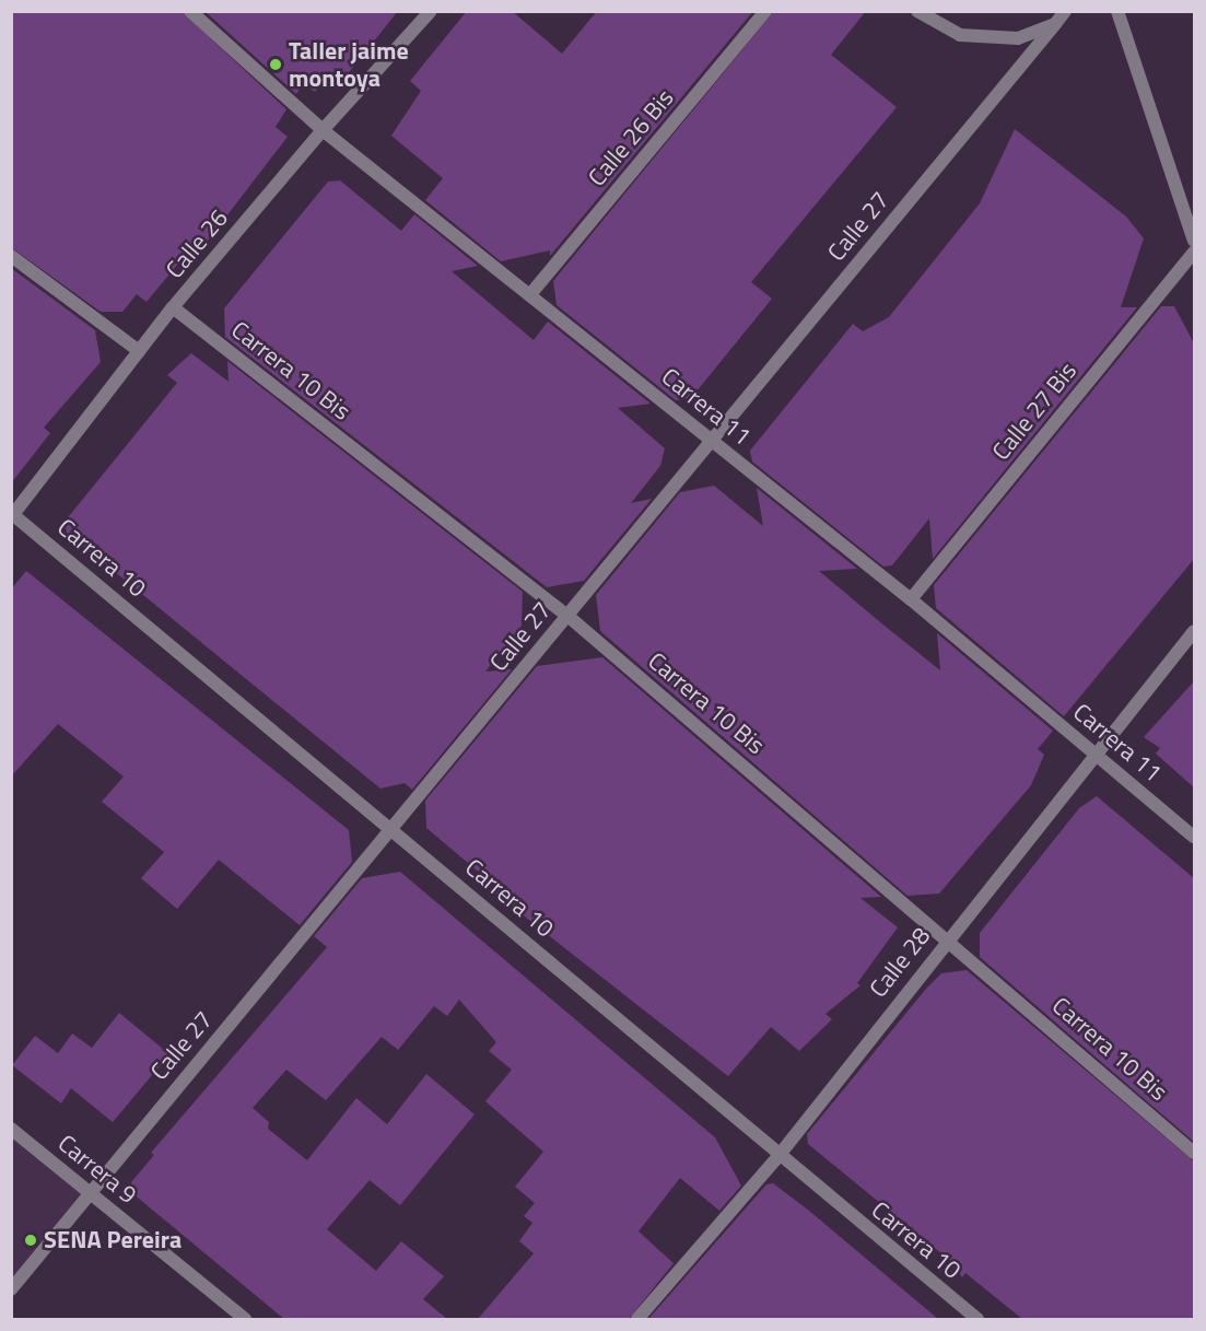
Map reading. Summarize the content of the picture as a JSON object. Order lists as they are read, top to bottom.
{
  "streets": {
    "street": [
      "Calle 26 Bis",
      "Calle 27",
      "Calle 26",
      "Carrera 10 Bis",
      "Carrera 11",
      "Calle 27 Bis",
      "Carrera 10",
      "Calle 28",
      "Carrera 9"
    ]
  },
  "crossings": [
    ["Calle 26 Bis", "Carrera 11"],
    ["Calle 27", "Carrera 10 Bis"],
    ["Calle 27", "Carrera 11"],
    ["Calle 27", "Carrera 10"],
    ["Calle 27", "Carrera 9"],
    ["Calle 26", "Carrera 10 Bis"],
    ["Calle 26", "Carrera 11"],
    ["Calle 26", "Carrera 10"],
    ["Carrera 10 Bis", "Calle 28"],
    ["Carrera 11", "Calle 27 Bis"],
    ["Carrera 11", "Calle 28"],
    ["Carrera 10", "Calle 28"]
  ],
  "places": ["Taller jaime montoya", "SENA Pereira"]
}
